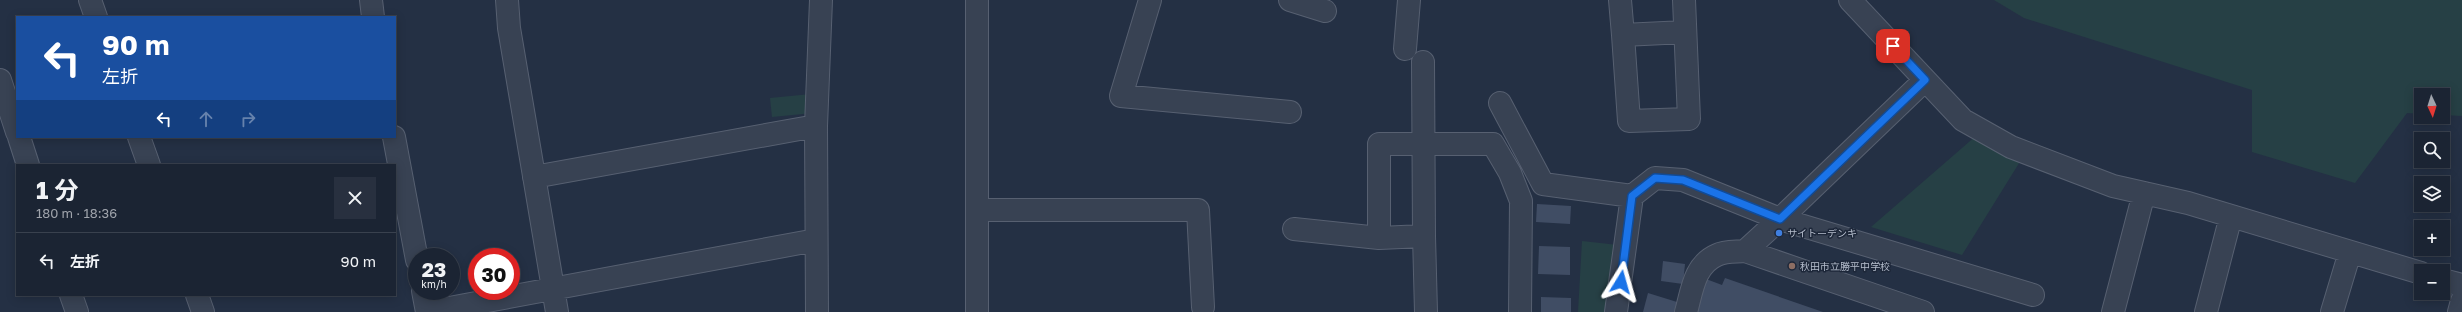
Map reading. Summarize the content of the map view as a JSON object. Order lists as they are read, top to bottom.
{
  "places": ["サイトーデンキ", "秋田市立勝平中学校"],
  "north": "bottom",
  "page": {
    "turn": ["90 m", "左折"],
    "map_buttons": ["+", "−"],
    "heading": ["1 分", "180 m · 18:36"],
    "list": [
      {
        "name": "左折",
        "value": "90 m"
      }
    ],
    "speed": "23 km/h",
    "limit": "30"
  }
}
